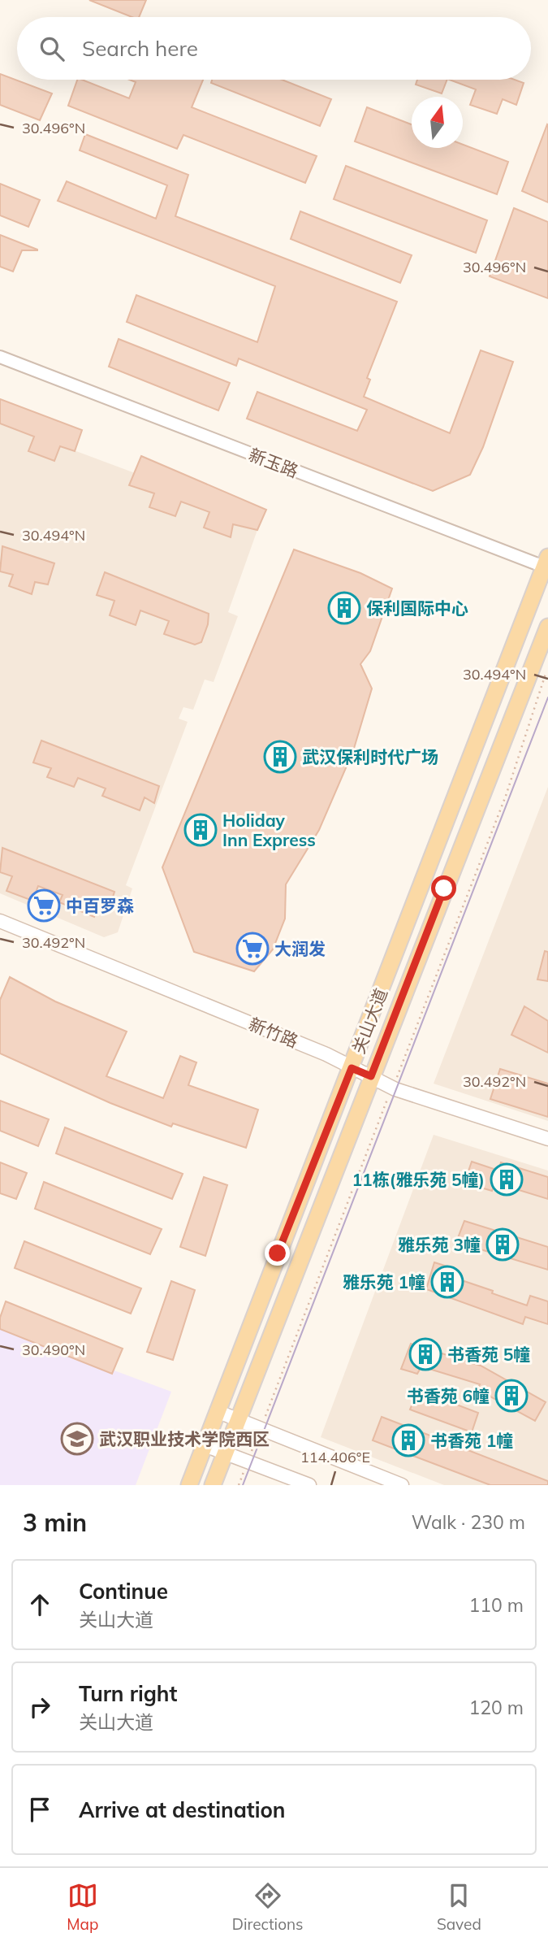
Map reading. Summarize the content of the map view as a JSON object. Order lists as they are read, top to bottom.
{
  "streets": {
    "main road": ["关山大道", "新竹路"],
    "street": ["新玉路"]
  },
  "crossings": [
    ["新玉路", "关山大道"],
    ["关山大道", "新竹路"]
  ],
  "places": {
    "building": [
      "保利国际中心",
      "武汉保利时代广场",
      "Holiday Inn Express",
      "11栋(雅乐苑 5幢)",
      "雅乐苑 3幢",
      "雅乐苑 1幢",
      "书香苑 5幢",
      "书香苑 6幢",
      "书香苑 1幢"
    ],
    "supermarket": ["中百罗森", "大润发"],
    "school or university": ["武汉职业技术学院西区"]
  },
  "north": "top",
  "page": {
    "search": "Search here",
    "heading": ["3 min", "Walk · 230 m"],
    "list": [
      ["Continue", "关山大道", "110 m"],
      ["Turn right", "关山大道", "120 m"],
      "Arrive at destination"
    ],
    "nav": ["Map", "Directions", "Saved"]
  },
  "coordinates": [
    "30.496°N",
    "30.494°N",
    "30.492°N",
    "30.490°N",
    "114.406°E"
  ]
}
